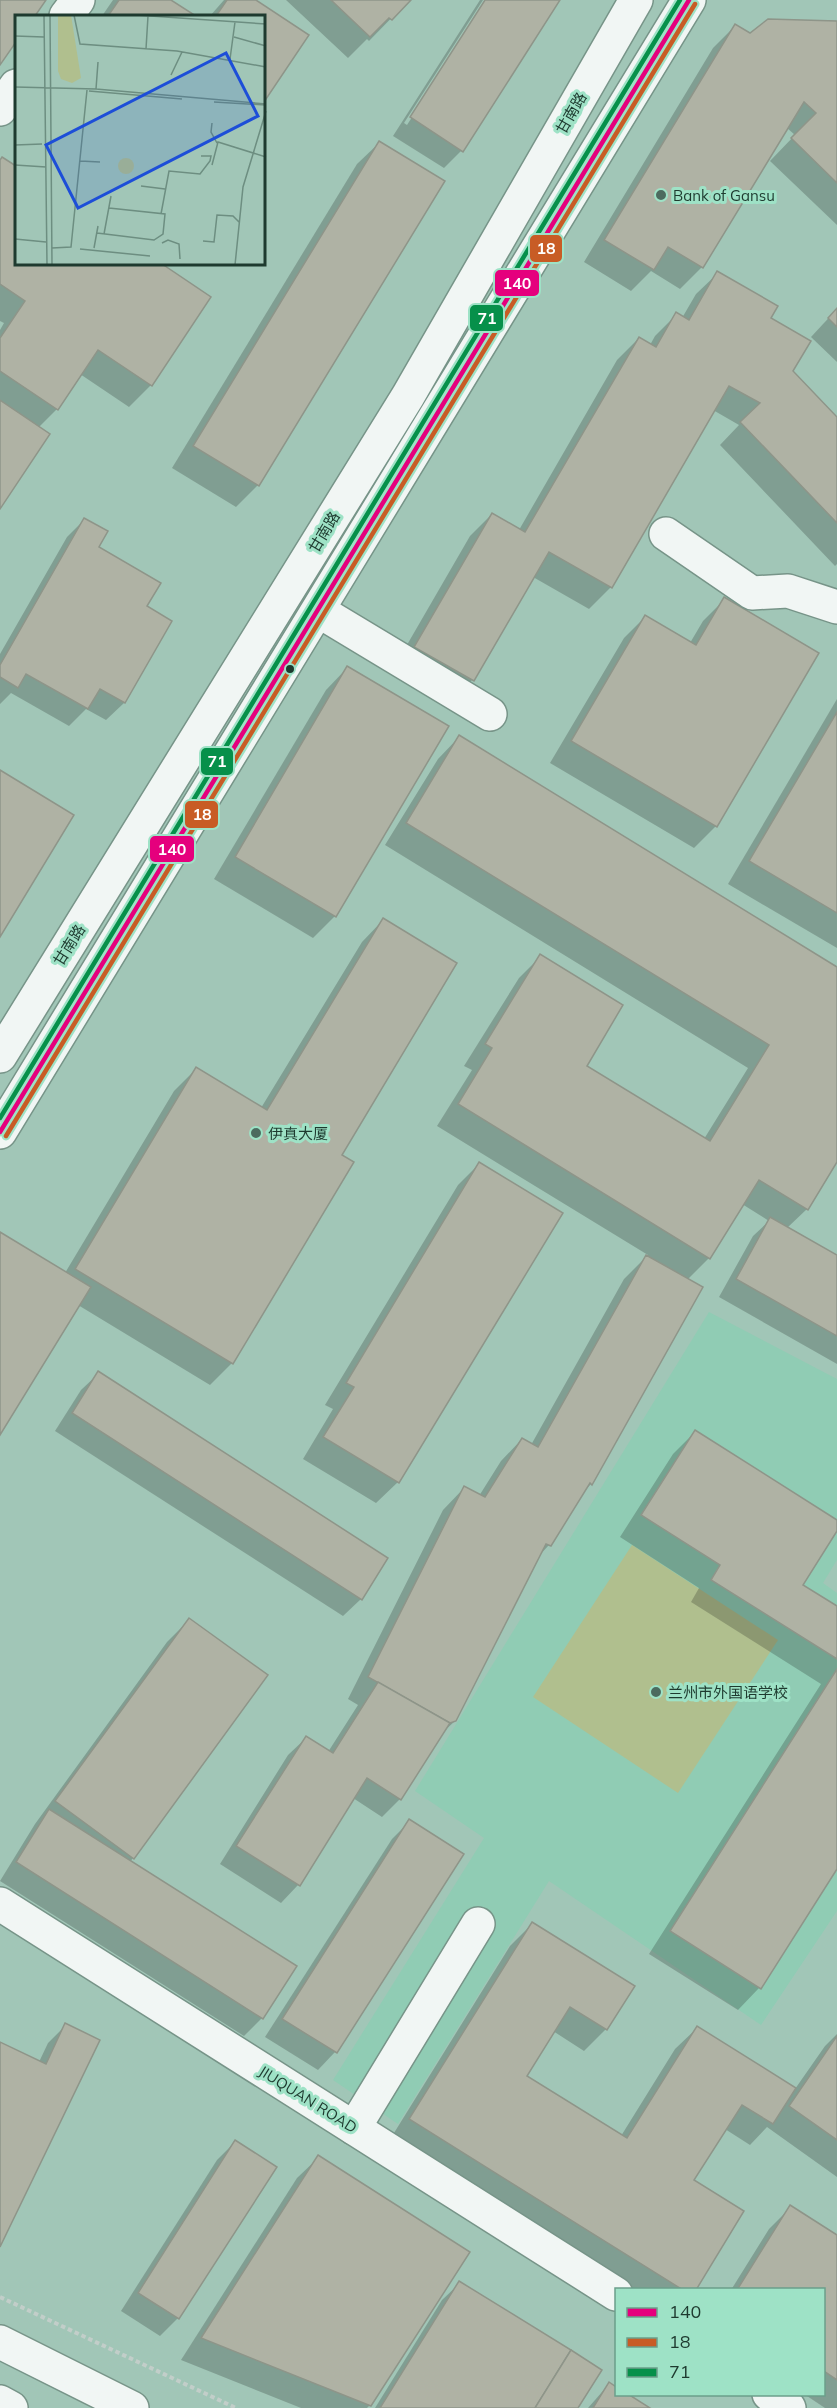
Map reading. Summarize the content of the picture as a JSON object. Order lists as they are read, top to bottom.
{
  "streets": {
    "street": ["甘南路", "JIUQUAN ROAD"]
  },
  "places": ["Bank of Gansu", "伊真大厦", "兰州市外国语学校"],
  "lines": ["transit line 140", "transit line 71", "transit line 18"],
  "legend": ["140", "18", "71"]
}
